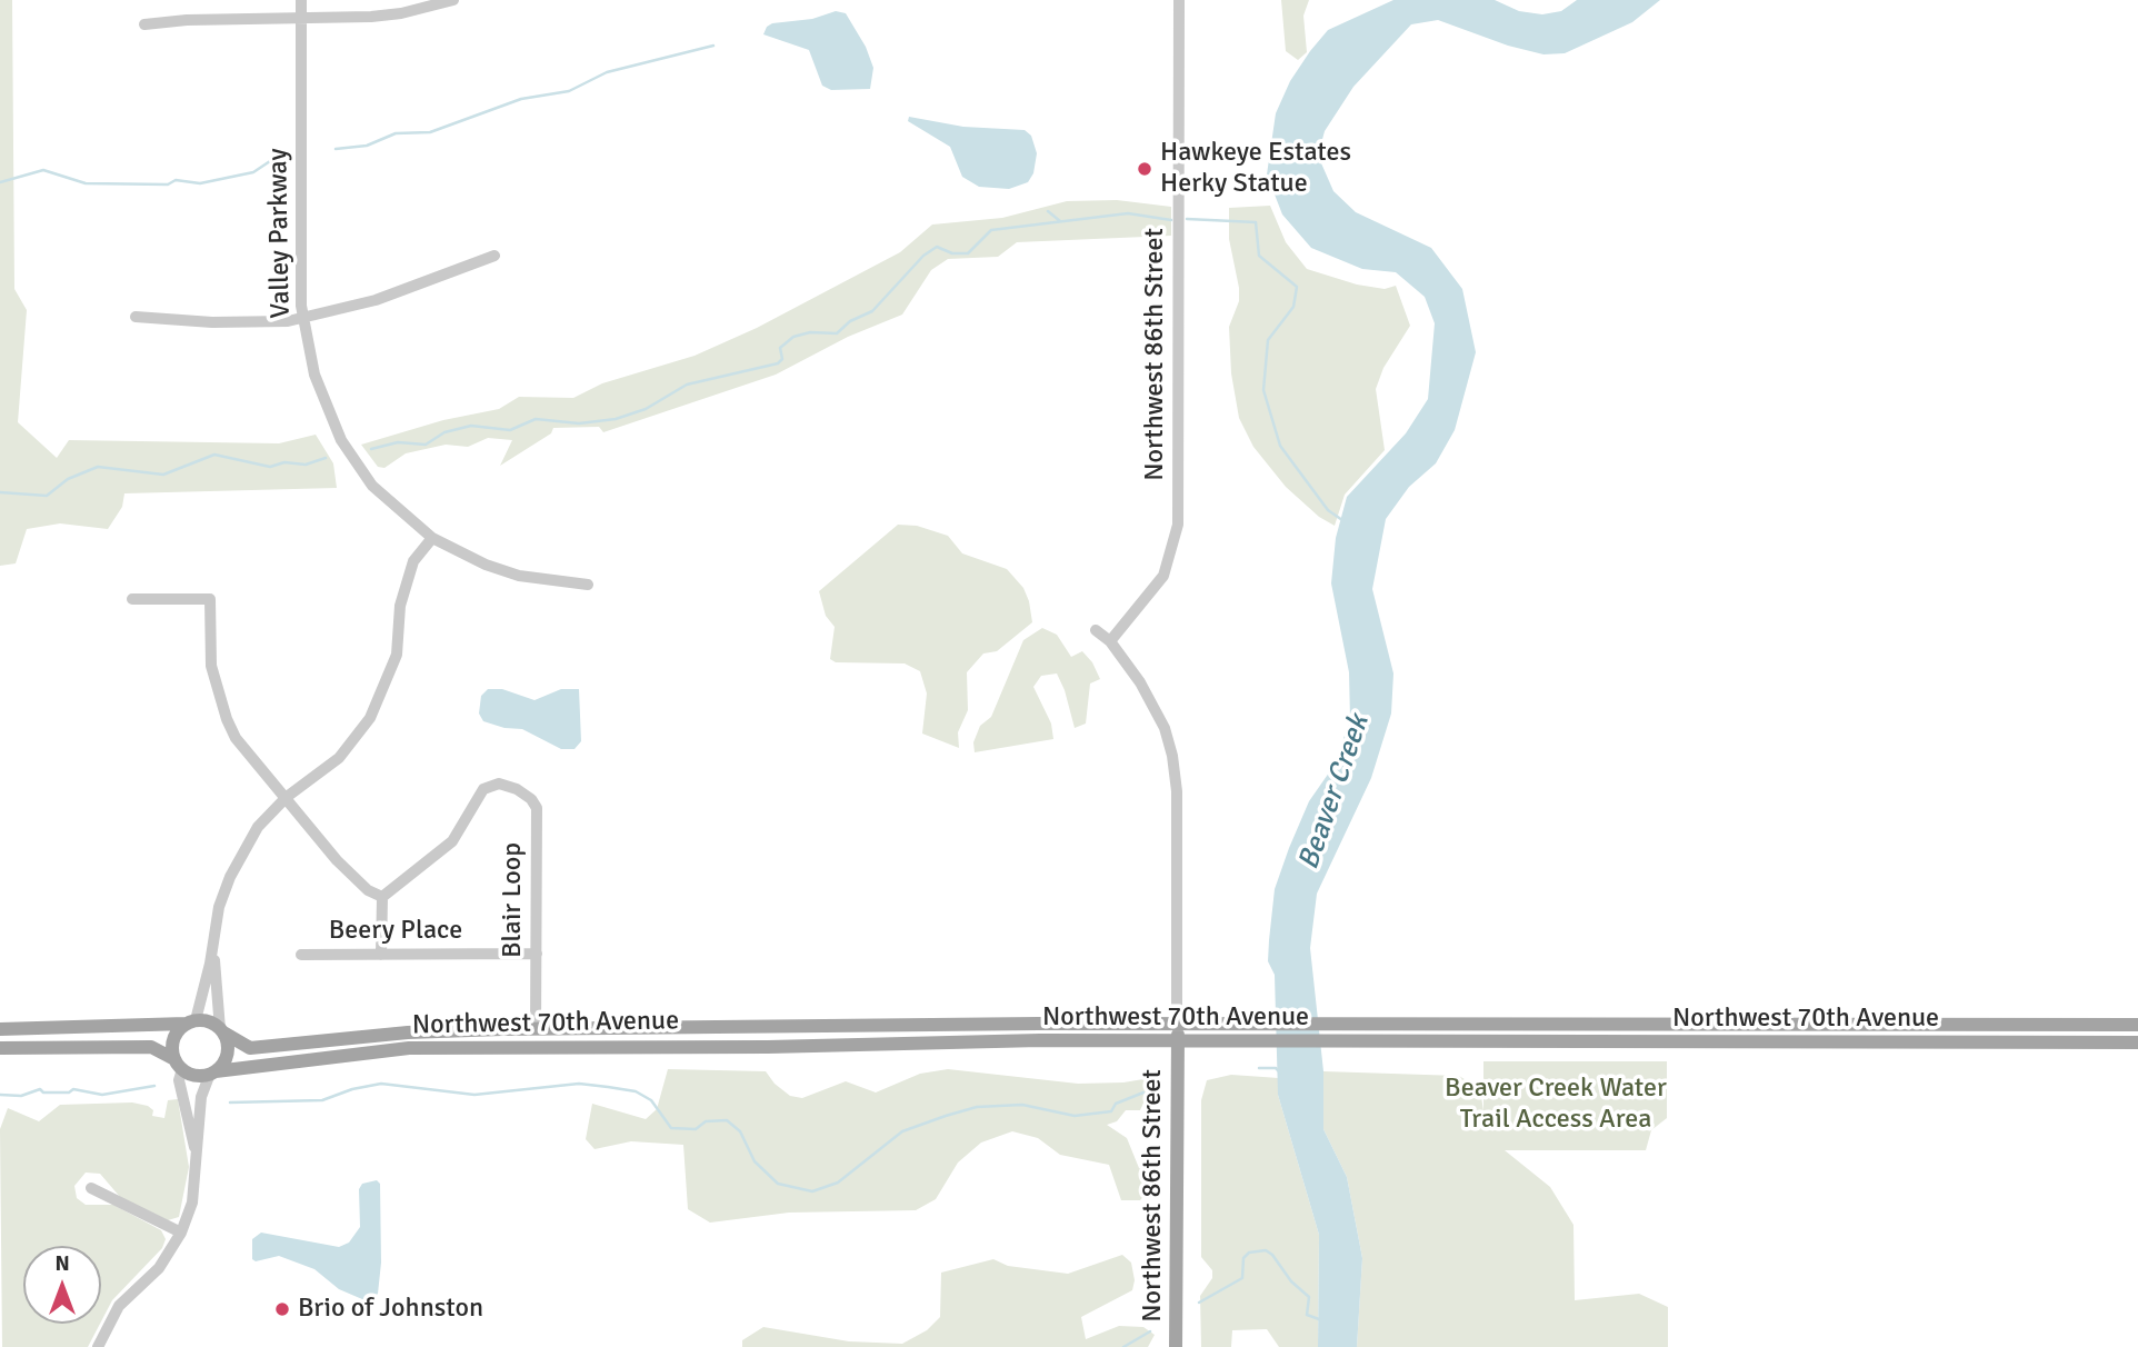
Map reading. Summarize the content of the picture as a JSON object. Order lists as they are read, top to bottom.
{
  "streets": {
    "main road": ["Northwest 86th Street", "Northwest 70th Avenue"],
    "street": ["Valley Parkway", "Blair Loop", "Beery Place"]
  },
  "crossings": [
    ["Northwest 86th Street", "Northwest 70th Avenue"],
    ["Blair Loop", "Beery Place"],
    ["Blair Loop", "Northwest 70th Avenue"]
  ],
  "water": ["Beaver Creek"],
  "parks": ["Beaver Creek Water Trail Access Area"],
  "places": ["Hawkeye Estates Herky Statue", "Brio of Johnston"],
  "north": "top"
}
